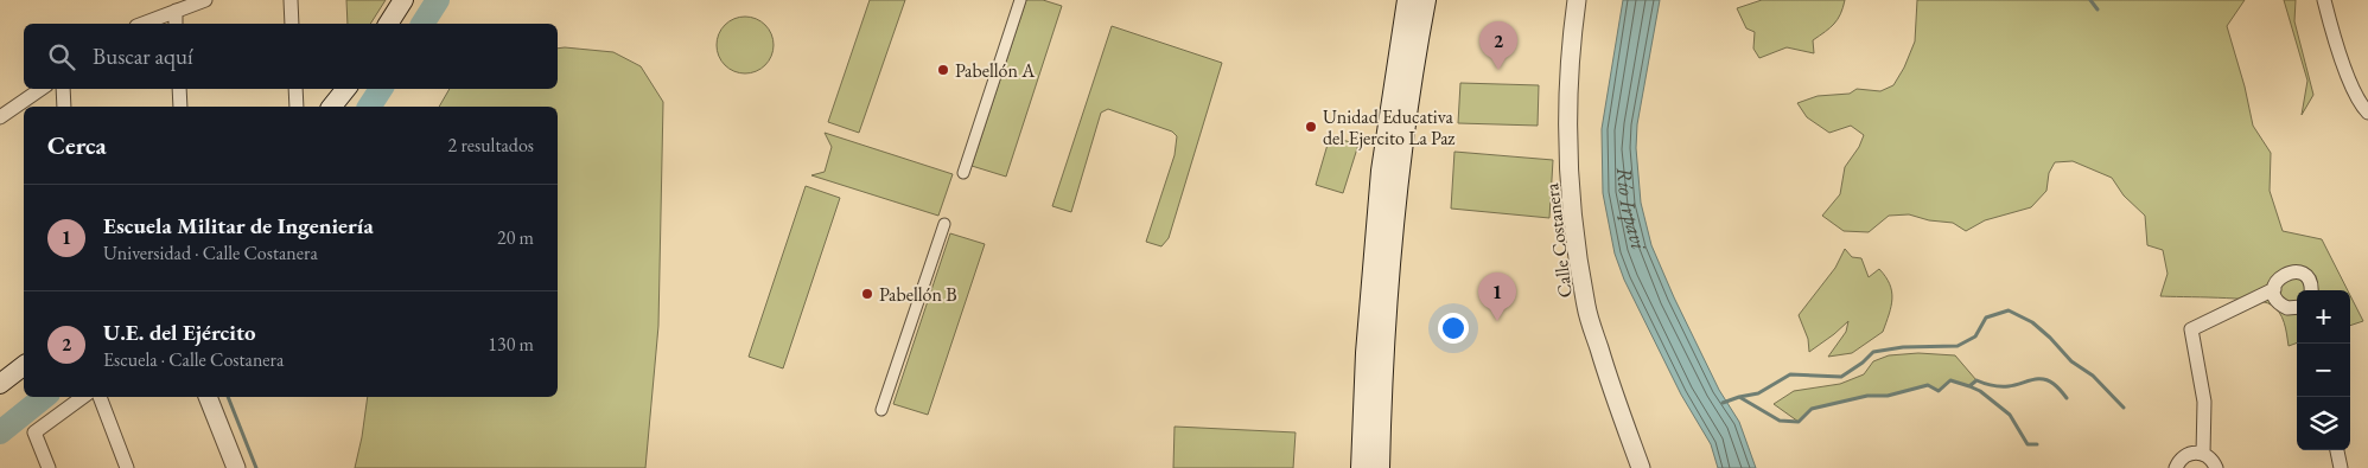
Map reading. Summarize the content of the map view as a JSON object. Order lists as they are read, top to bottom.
{
  "streets": {
    "street": ["Calle Costanera"]
  },
  "water": ["Río Irpavi"],
  "places": ["Pabellón A", "Unidad Educativa del Ejercito La Paz", "Pabellón B"],
  "page": {
    "pins": ["2", "1"],
    "search": "Buscar aquí",
    "heading": ["Cerca", "2 resultados"],
    "list": [
      {
        "mark": "1",
        "name": "Escuela Militar de Ingeniería",
        "note": "Universidad · Calle Costanera",
        "value": "20 m"
      },
      {
        "mark": "2",
        "name": "U.E. del Ejército",
        "note": "Escuela · Calle Costanera",
        "value": "130 m"
      }
    ],
    "map_buttons": ["+", "−"]
  }
}
